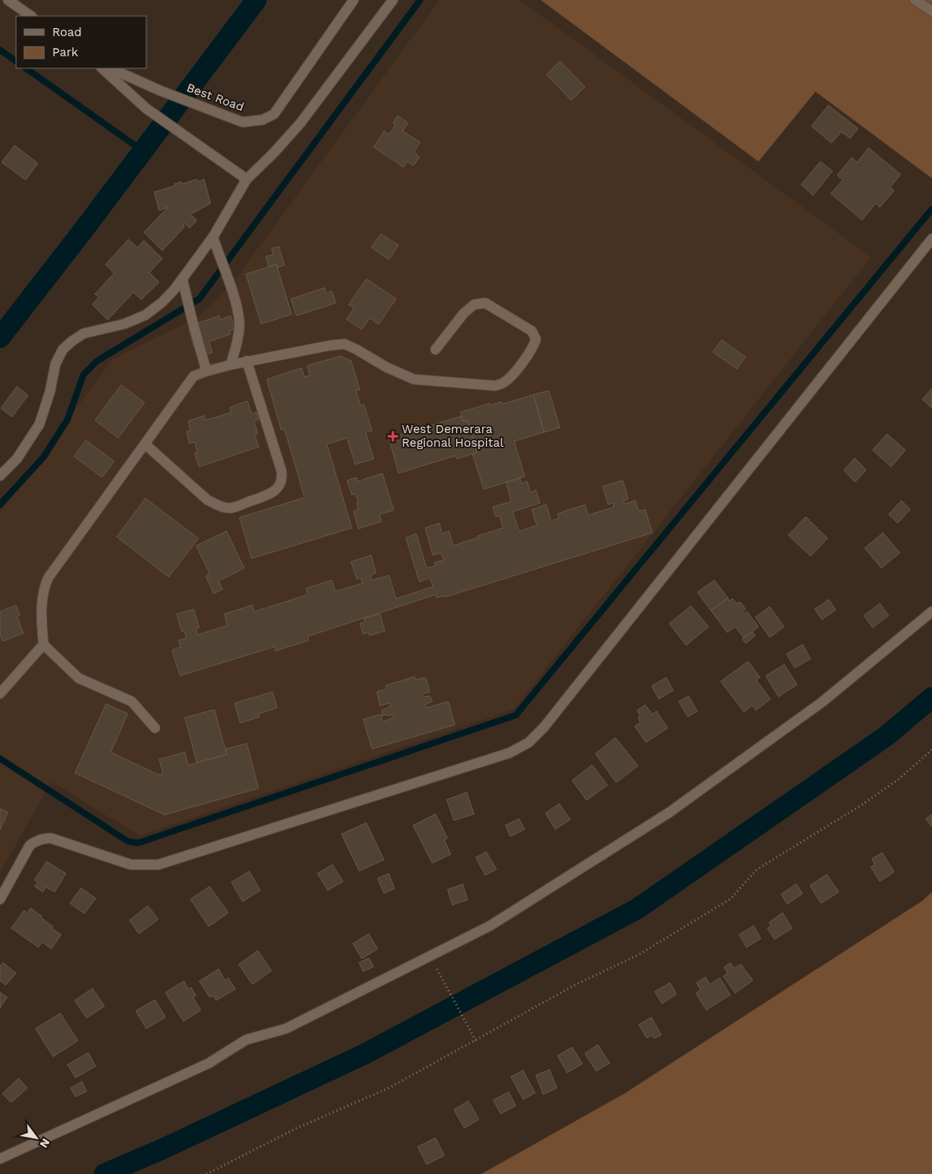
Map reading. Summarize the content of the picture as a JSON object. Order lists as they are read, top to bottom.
{
  "streets": {
    "street": ["Best Road"]
  },
  "places": {
    "health": ["West Demerara Regional Hospital"]
  },
  "legend": ["Road", "Park"],
  "north": "bottom right"
}
